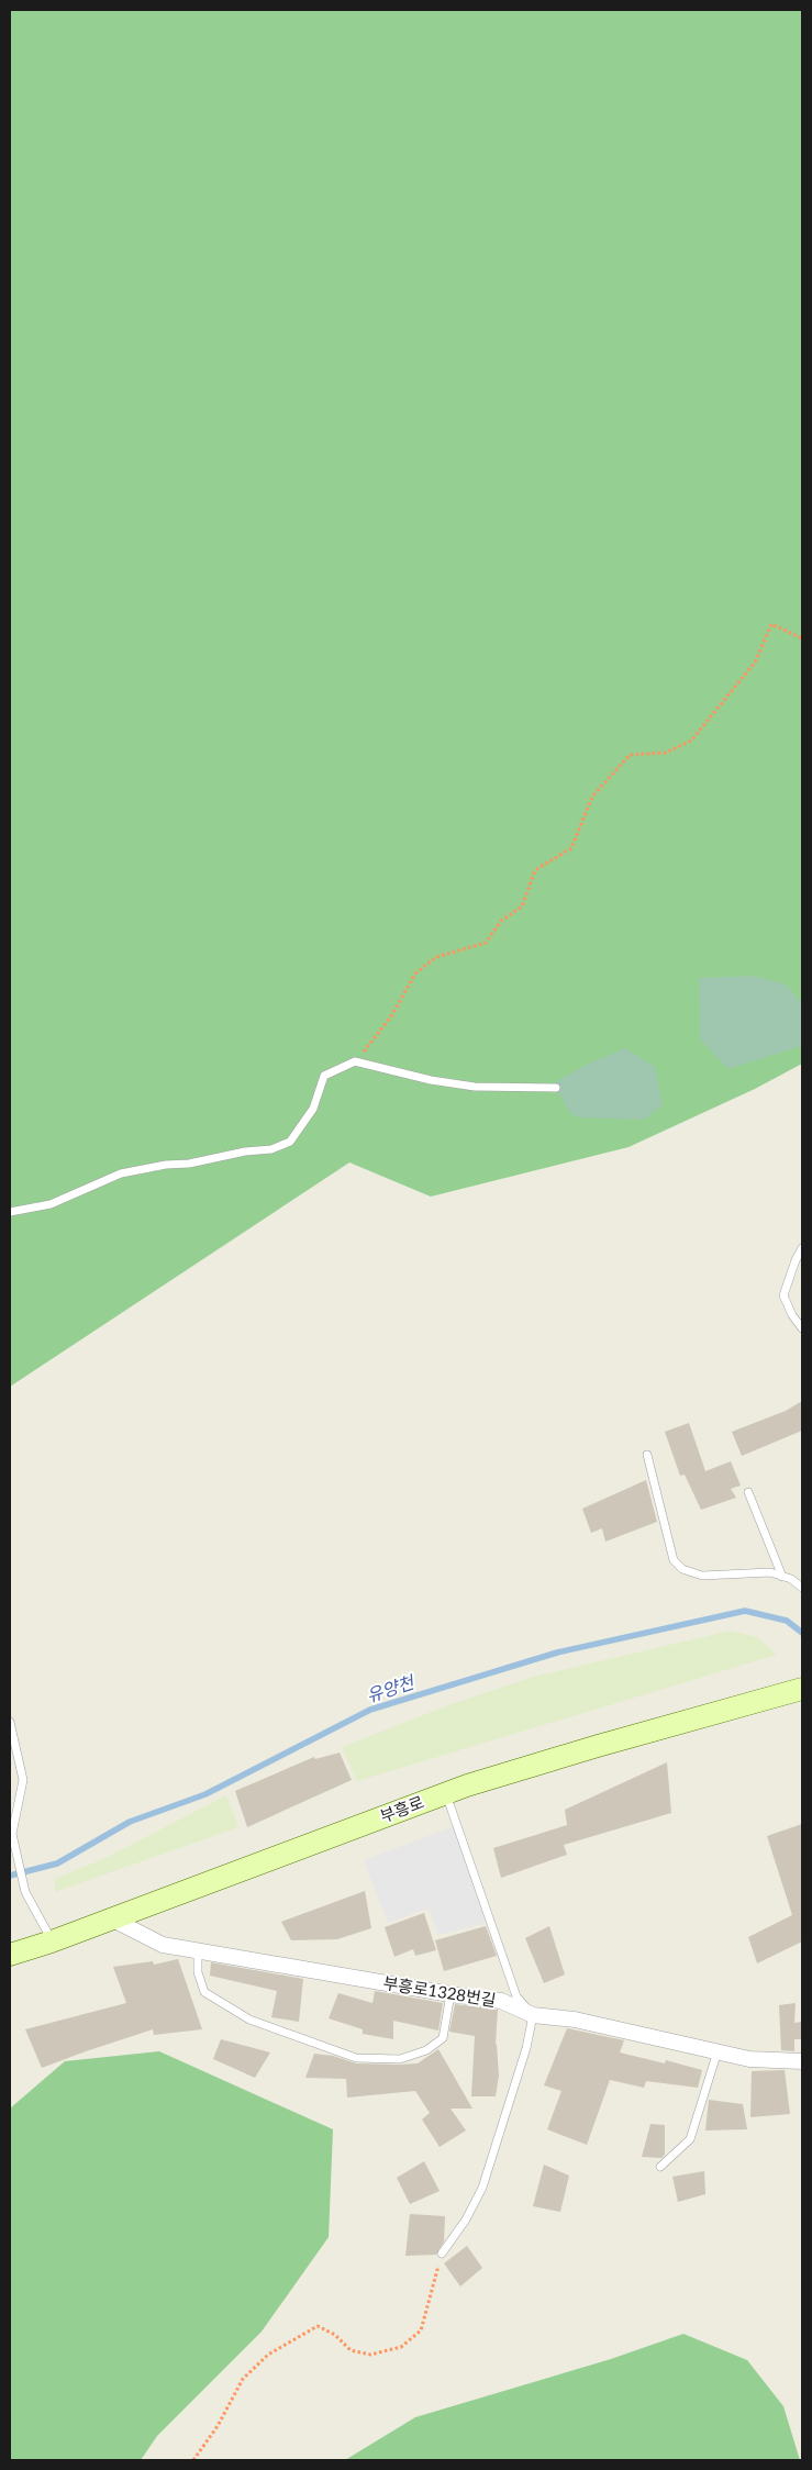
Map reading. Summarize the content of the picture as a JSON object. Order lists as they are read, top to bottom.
{
  "streets": {
    "main road": ["부흥로"],
    "street": ["부흥로1328번길"]
  },
  "crossings": [
    ["부흥로", "부흥로1328번길"]
  ],
  "water": ["유양천"]
}
